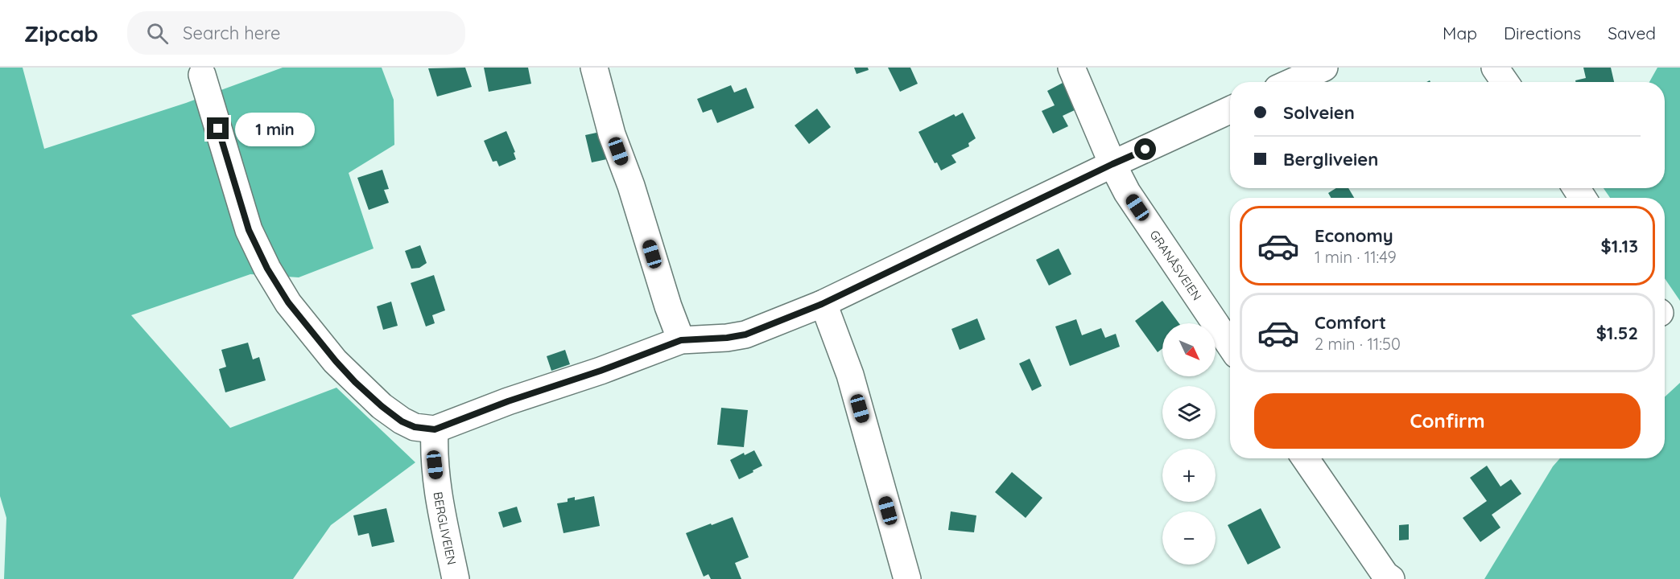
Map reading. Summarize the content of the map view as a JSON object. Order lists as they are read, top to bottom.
{
  "streets": {
    "street": ["GRANÅSVEIEN", "BERGLIVEIEN"]
  },
  "north": "bottom right",
  "page": {
    "header": "Zipcab",
    "search": "Search here",
    "nav": ["Map", "Directions", "Saved"],
    "banner": ["Solveien", "Bergliveien"],
    "bubble": "1 min",
    "list": [
      {
        "name": "Economy",
        "note": "1 min · 11:49",
        "value": "$1.13"
      },
      {
        "name": "Comfort",
        "note": "2 min · 11:50",
        "value": "$1.52"
      }
    ],
    "map_buttons": ["+", "−"],
    "buttons": "Confirm"
  }
}
